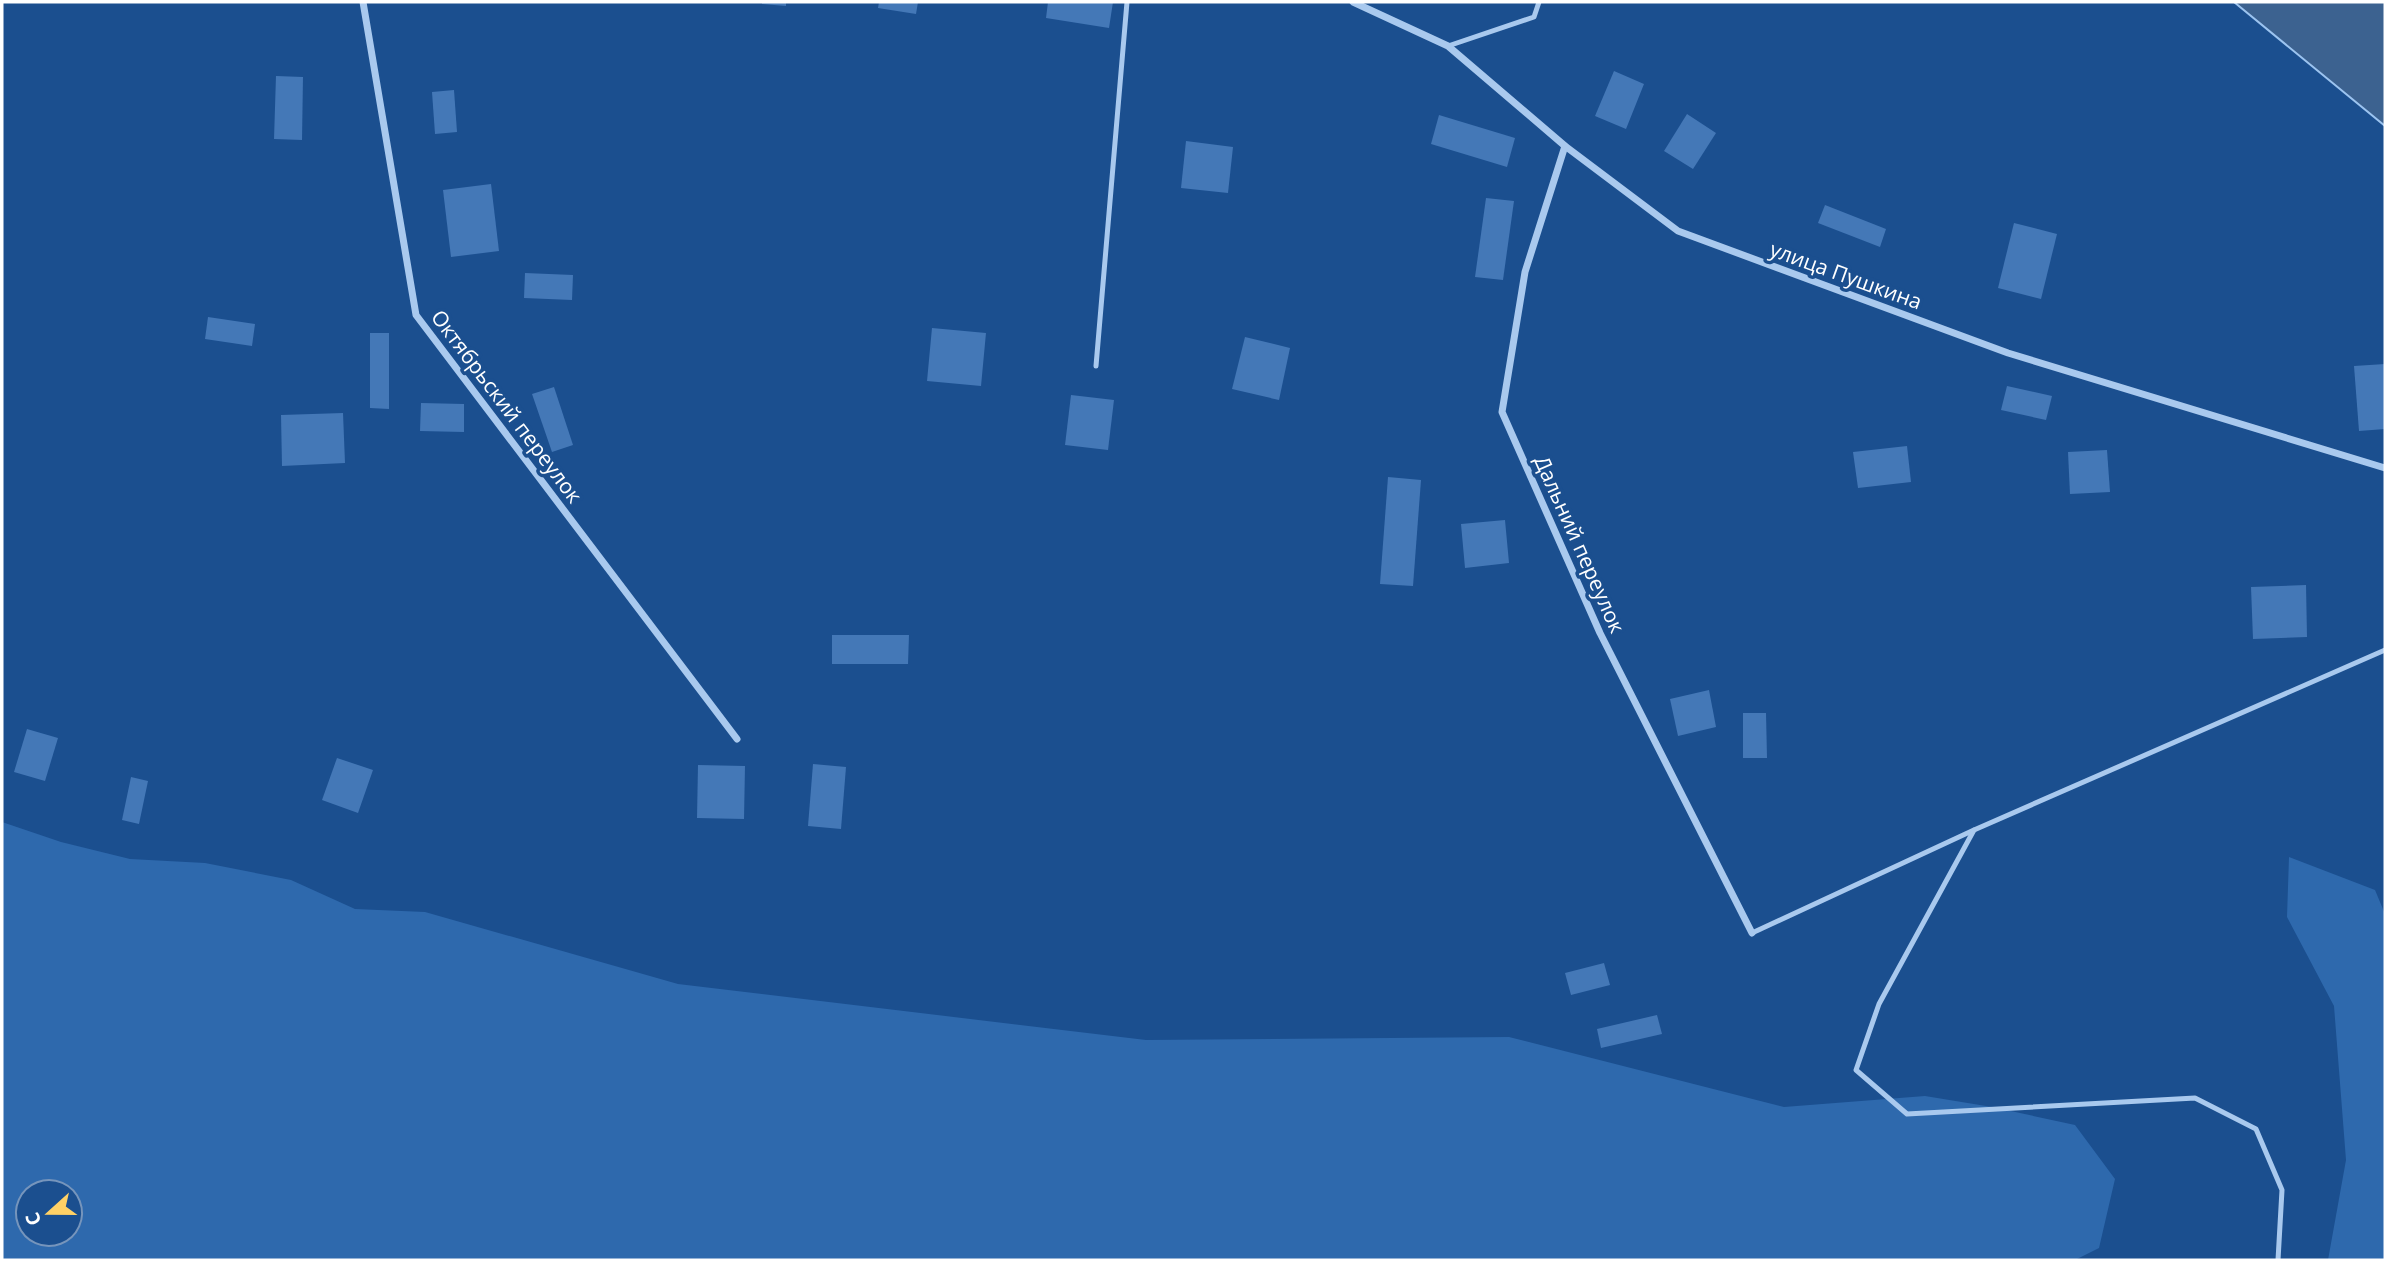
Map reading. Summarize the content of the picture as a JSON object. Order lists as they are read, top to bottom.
{
  "streets": {
    "street": ["улица Пушкина", "Октябрьский переулок", "Дальний переулок"]
  },
  "crossings": [
    ["улица Пушкина", "Дальний переулок"]
  ],
  "north": "left"
}
